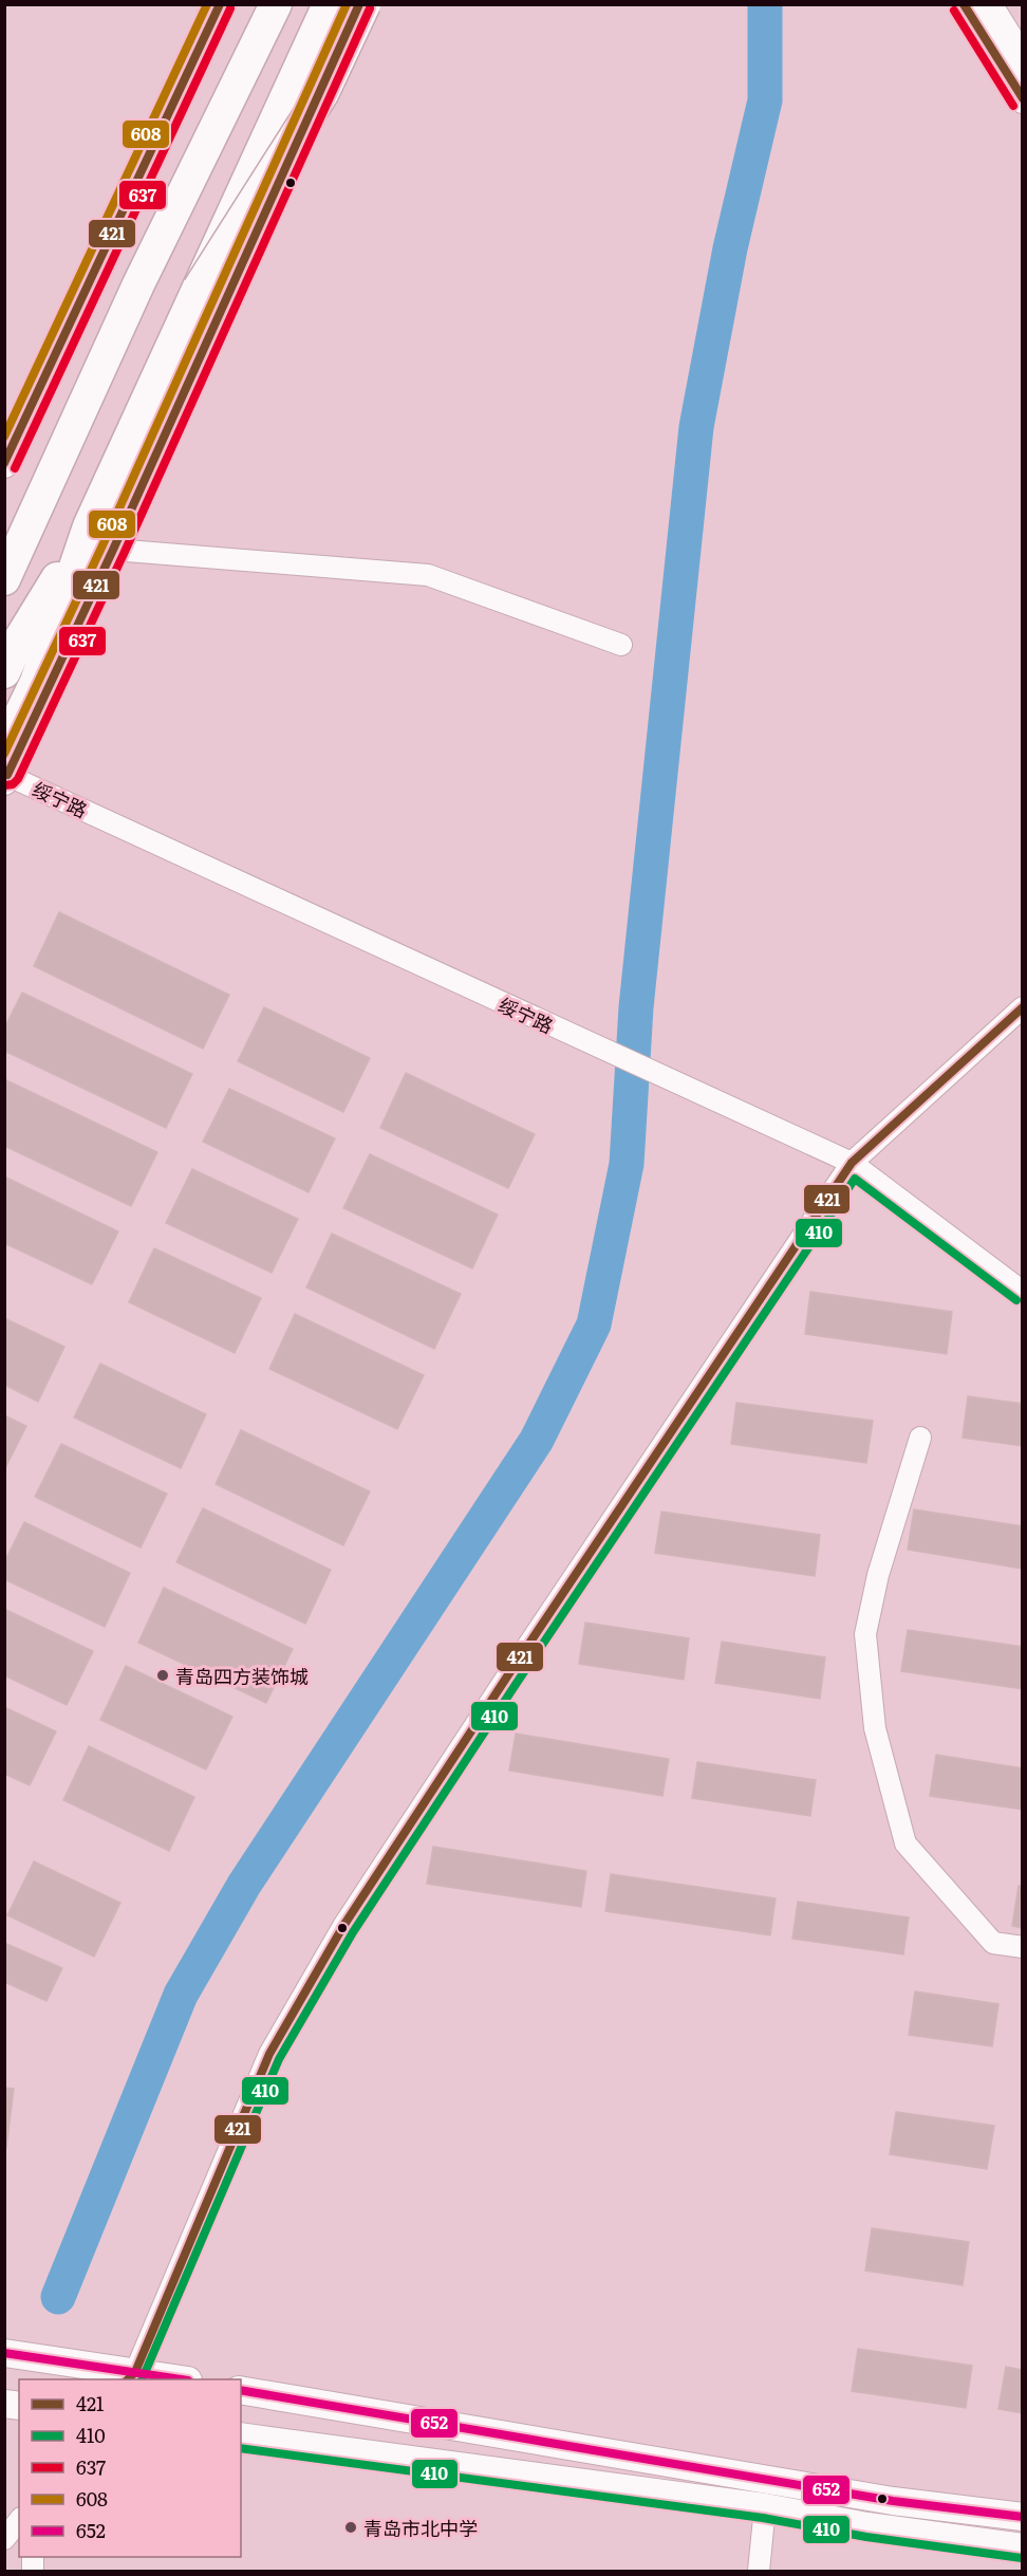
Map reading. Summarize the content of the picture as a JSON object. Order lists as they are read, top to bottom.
{
  "streets": {
    "street": ["绥宁路"]
  },
  "places": ["青岛四方装饰城", "青岛市北中学"],
  "lines": [
    "transit line 421",
    "transit line 608",
    "transit line 637",
    "transit line 410",
    "transit line 652"
  ],
  "legend": [
    "421",
    "410",
    "637",
    "608",
    "652"
  ]
}
